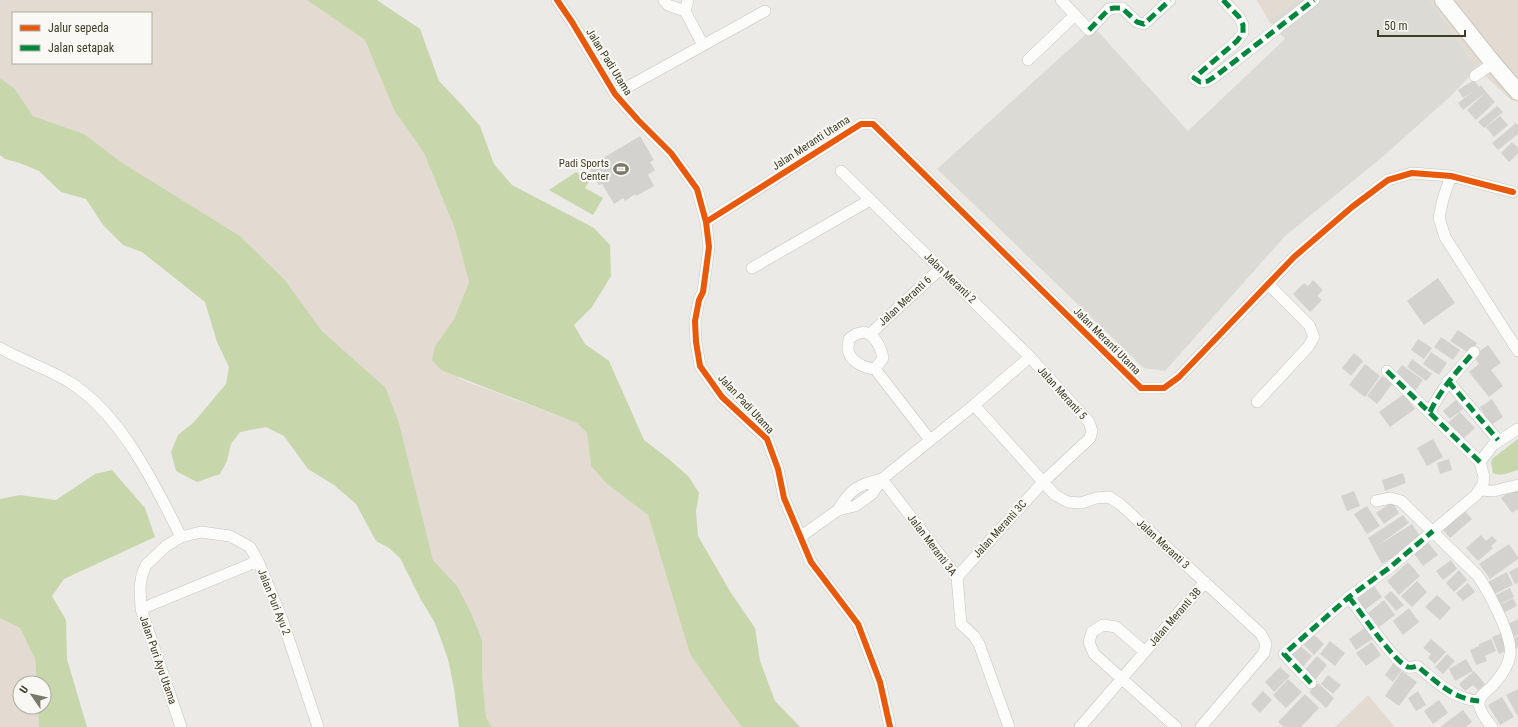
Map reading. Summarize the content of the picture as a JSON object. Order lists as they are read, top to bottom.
{
  "streets": {
    "street": [
      "Jalan Padi Utama",
      "Jalan Meranti Utama",
      "Jalan Meranti 2",
      "Jalan Meranti 6",
      "Jalan Meranti 5",
      "Jalan Meranti 3C",
      "Jalan Meranti 3",
      "Jalan Meranti 3A",
      "Jalan Puri Ayu 2",
      "Jalan Meranti 3B",
      "Jalan Puri Ayu Utama"
    ]
  },
  "crossings": [
    ["Jalan Padi Utama", "Jalan Meranti Utama"],
    ["Jalan Meranti 2", "Jalan Meranti 6"],
    ["Jalan Meranti 2", "Jalan Meranti 5"],
    ["Jalan Meranti 5", "Jalan Meranti 3C"],
    ["Jalan Meranti 5", "Jalan Meranti 3"],
    ["Jalan Meranti 3C", "Jalan Meranti 3"],
    ["Jalan Meranti 3C", "Jalan Meranti 3A"],
    ["Jalan Meranti 3", "Jalan Meranti 3B"],
    ["Jalan Puri Ayu 2", "Jalan Puri Ayu Utama"]
  ],
  "places": {
    "sports": ["Padi Sports Center"]
  },
  "legend": ["Jalur sepeda", "Jalan setapak"],
  "scale_bar": "50 m",
  "north": "top left"
}
